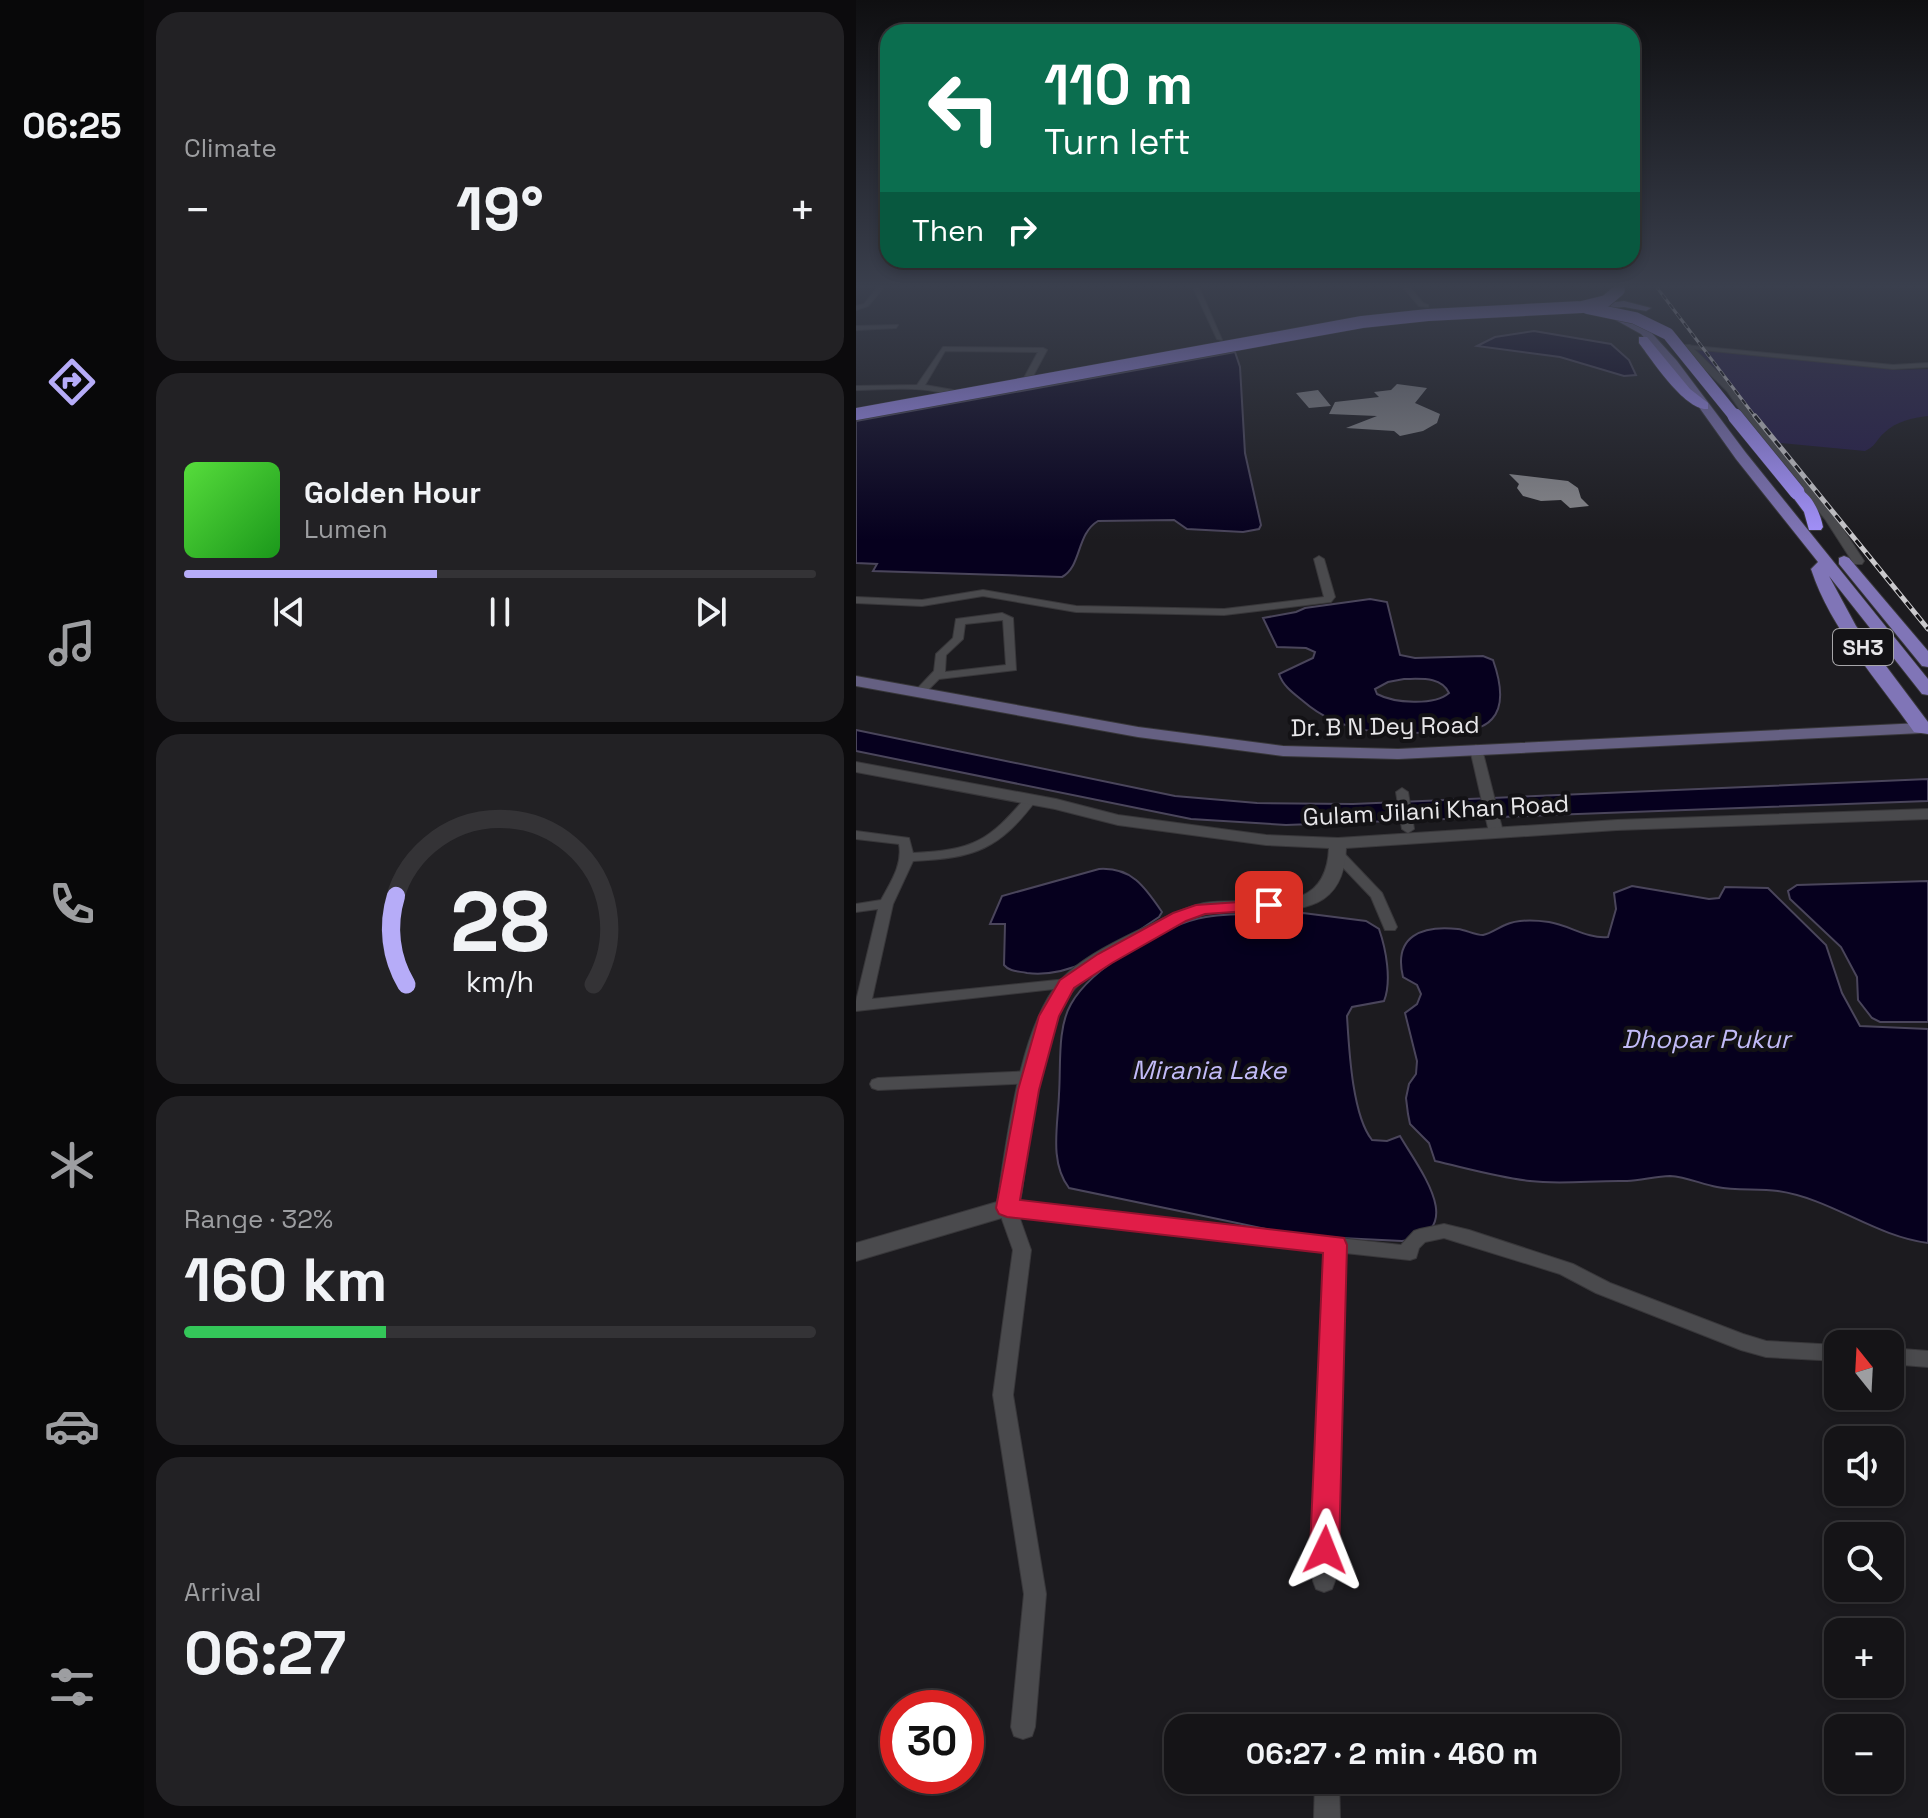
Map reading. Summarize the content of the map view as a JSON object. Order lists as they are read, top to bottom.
{
  "streets": {
    "main road": ["SH3", "Dr. B N Dey Road"],
    "street": ["Gulam Jilani Khan Road"]
  },
  "crossings": [
    ["SH3", "Dr. B N Dey Road"]
  ],
  "water": ["Dhopar Pukur", "Mirania Lake"],
  "north": "top",
  "page": {
    "tabs": "06:25",
    "tile": [
      "Climate",
      ["Range · 32%", "160 km"],
      ["Arrival", "06:27"]
    ],
    "turn": ["110 m", "Turn left"],
    "heat": ["−", "19°", "+"],
    "then": "Then",
    "song": ["Golden Hour", "Lumen"],
    "map_buttons": ["+", "−"],
    "limit": "30",
    "trip": "06:27 · 2 min · 460 m",
    "gauge": ["28", "km/h"]
  }
}
